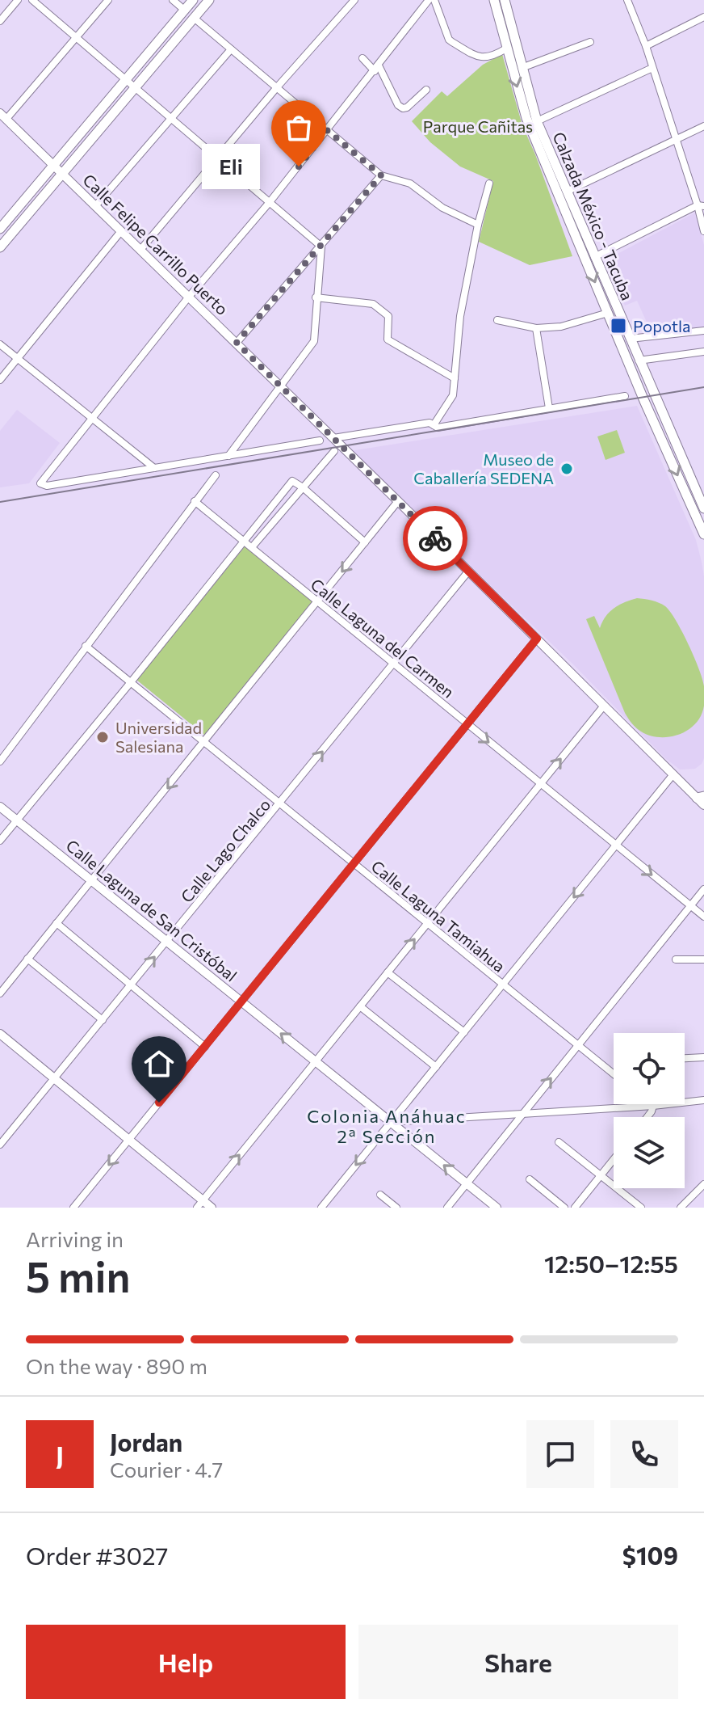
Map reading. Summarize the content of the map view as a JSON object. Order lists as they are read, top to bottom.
{
  "streets": {
    "main road": ["Calzada México - Tacuba"],
    "street": [
      "Calle Felipe Carrillo Puerto",
      "Calle Laguna del Carmen",
      "Calle Lago Chalco",
      "Calle Laguna de San Cristóbal",
      "Calle Laguna Tamiahua"
    ]
  },
  "crossings": [
    ["Calle Felipe Carrillo Puerto", "Calle Lago Chalco"],
    ["Calle Laguna del Carmen", "Calle Lago Chalco"],
    ["Calle Lago Chalco", "Calle Laguna de San Cristóbal"],
    ["Calle Lago Chalco", "Calle Laguna Tamiahua"]
  ],
  "districts": ["Colonia Anáhuac 2ª Sección"],
  "parks": ["Parque Cañitas"],
  "places": {
    "other": ["Eli", "Museo de Caballería SEDENA", "Universidad Salesiana"],
    "transit": ["Popotla"]
  },
  "page": {
    "bubble": "Eli",
    "heading": ["5 min", "Arriving in", "12:50–12:55"],
    "panel": [
      "Jordan",
      "Courier · 4.7",
      "Order #3027",
      "$109"
    ],
    "bar": "On the way · 890 m",
    "round": "J",
    "buttons": ["Help", "Share"]
  }
}
